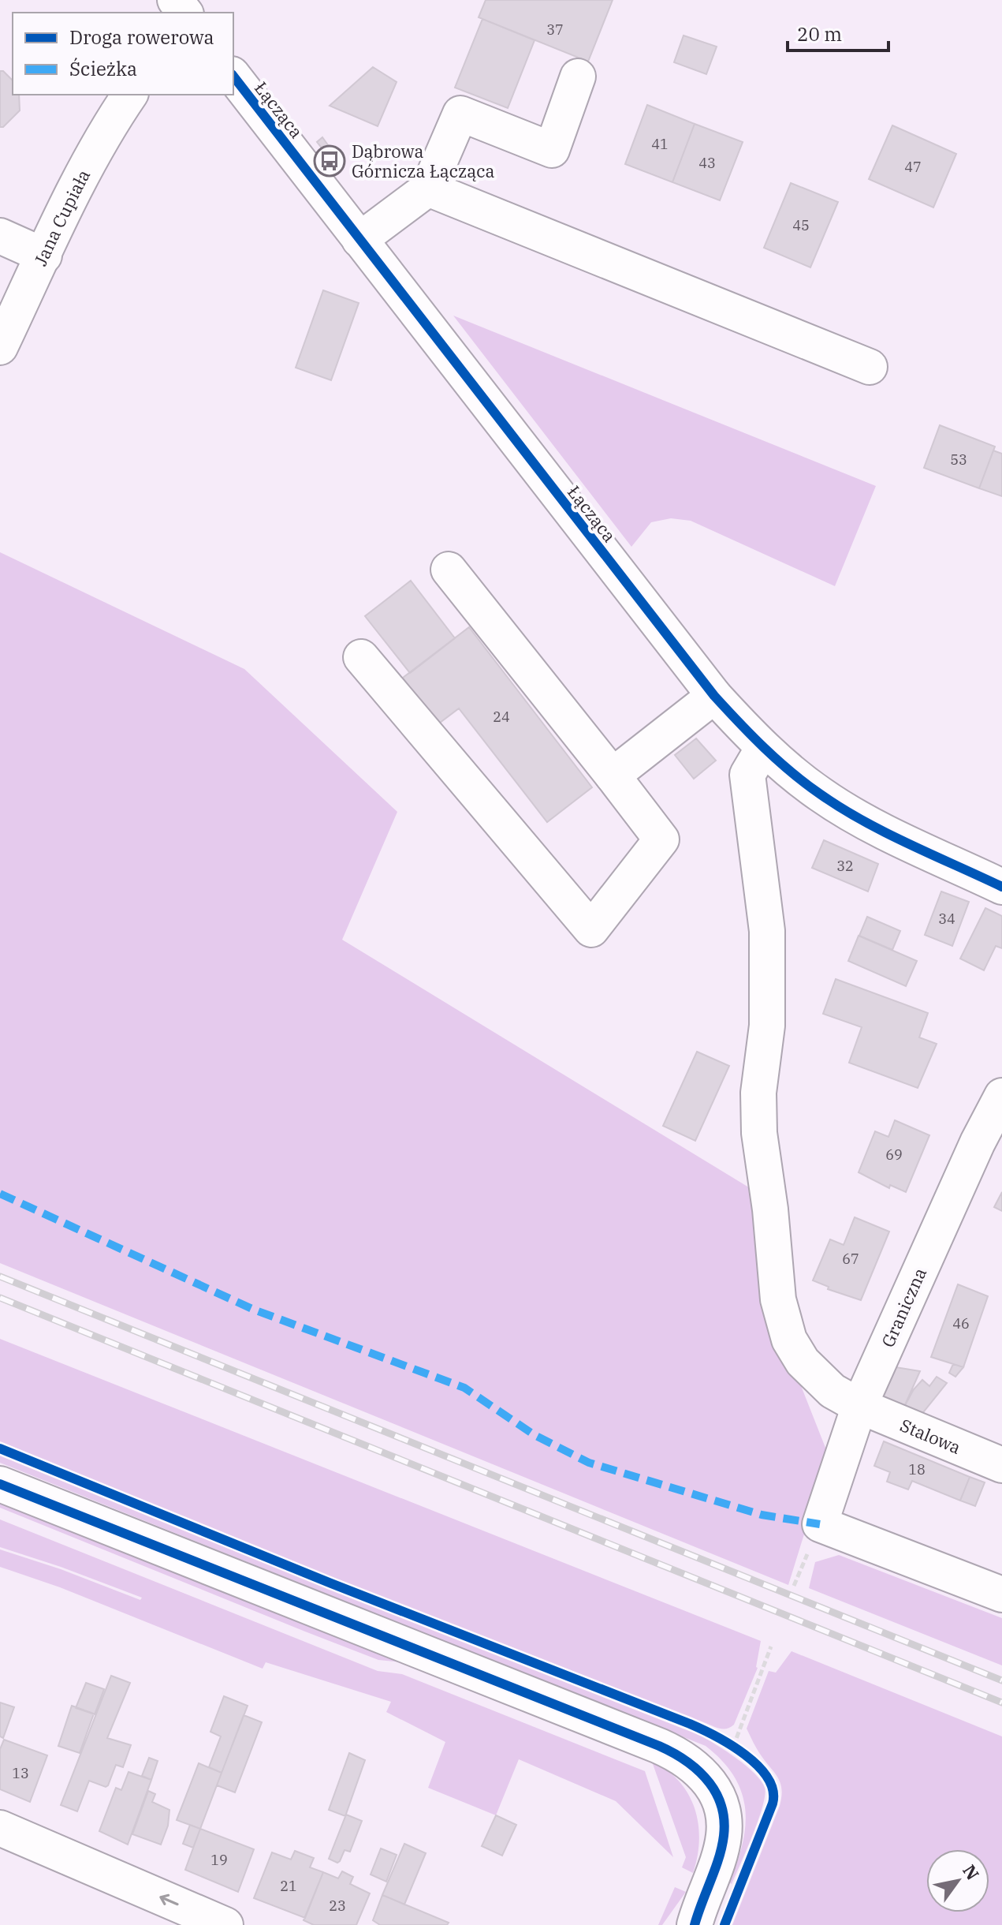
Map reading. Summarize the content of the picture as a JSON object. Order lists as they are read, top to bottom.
{
  "streets": {
    "street": [
      "Łącząca",
      "Jana Cupiała",
      "Graniczna",
      "Stalowa"
    ]
  },
  "crossings": [
    ["Łącząca", "Stalowa"],
    ["Graniczna", "Stalowa"]
  ],
  "places": {
    "bus stop": ["Dąbrowa Górnicza Łącząca"]
  },
  "house_numbers": [
    "37",
    "41",
    "43",
    "47",
    "45",
    "53",
    "24",
    "32",
    "34",
    "69",
    "67",
    "46",
    "18",
    "13",
    "19",
    "21",
    "23"
  ],
  "legend": ["Droga rowerowa", "Ścieżka"],
  "scale_bar": "20 m",
  "north": "top right"
}
